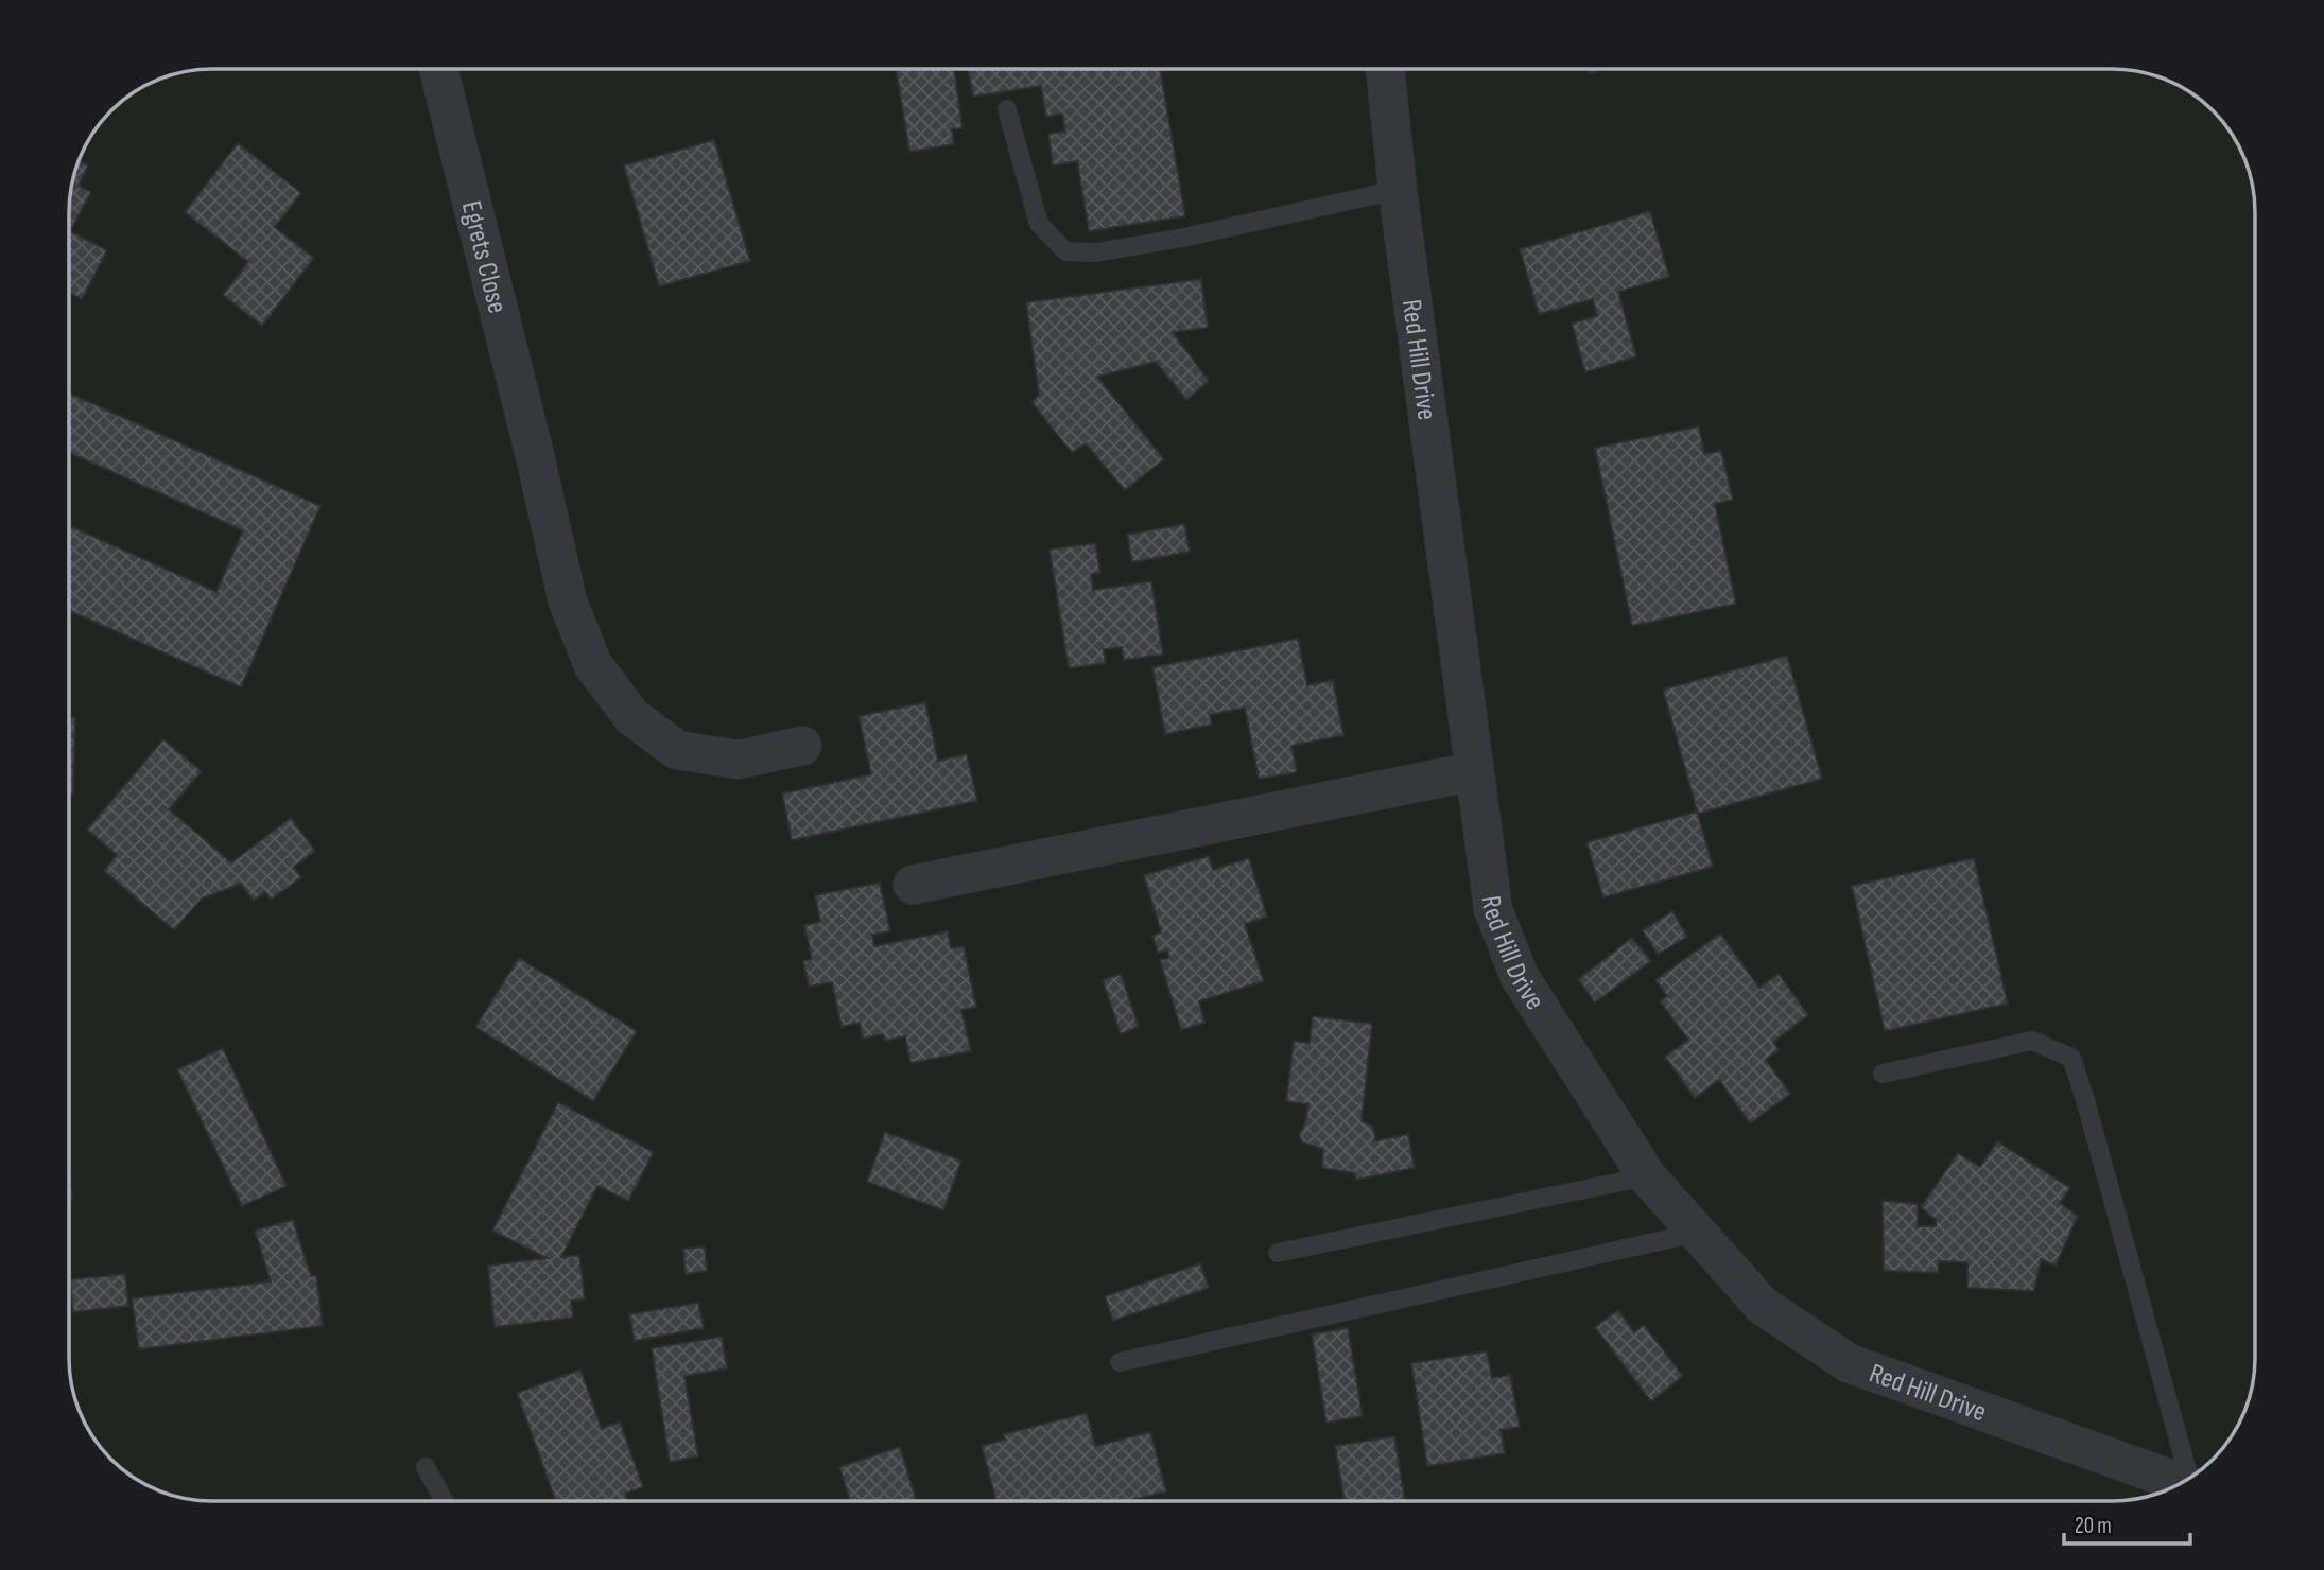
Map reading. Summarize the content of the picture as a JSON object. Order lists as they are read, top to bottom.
{
  "streets": {
    "street": ["Egrets Close", "Red Hill Drive"]
  },
  "scale_bar": "20 m"
}
